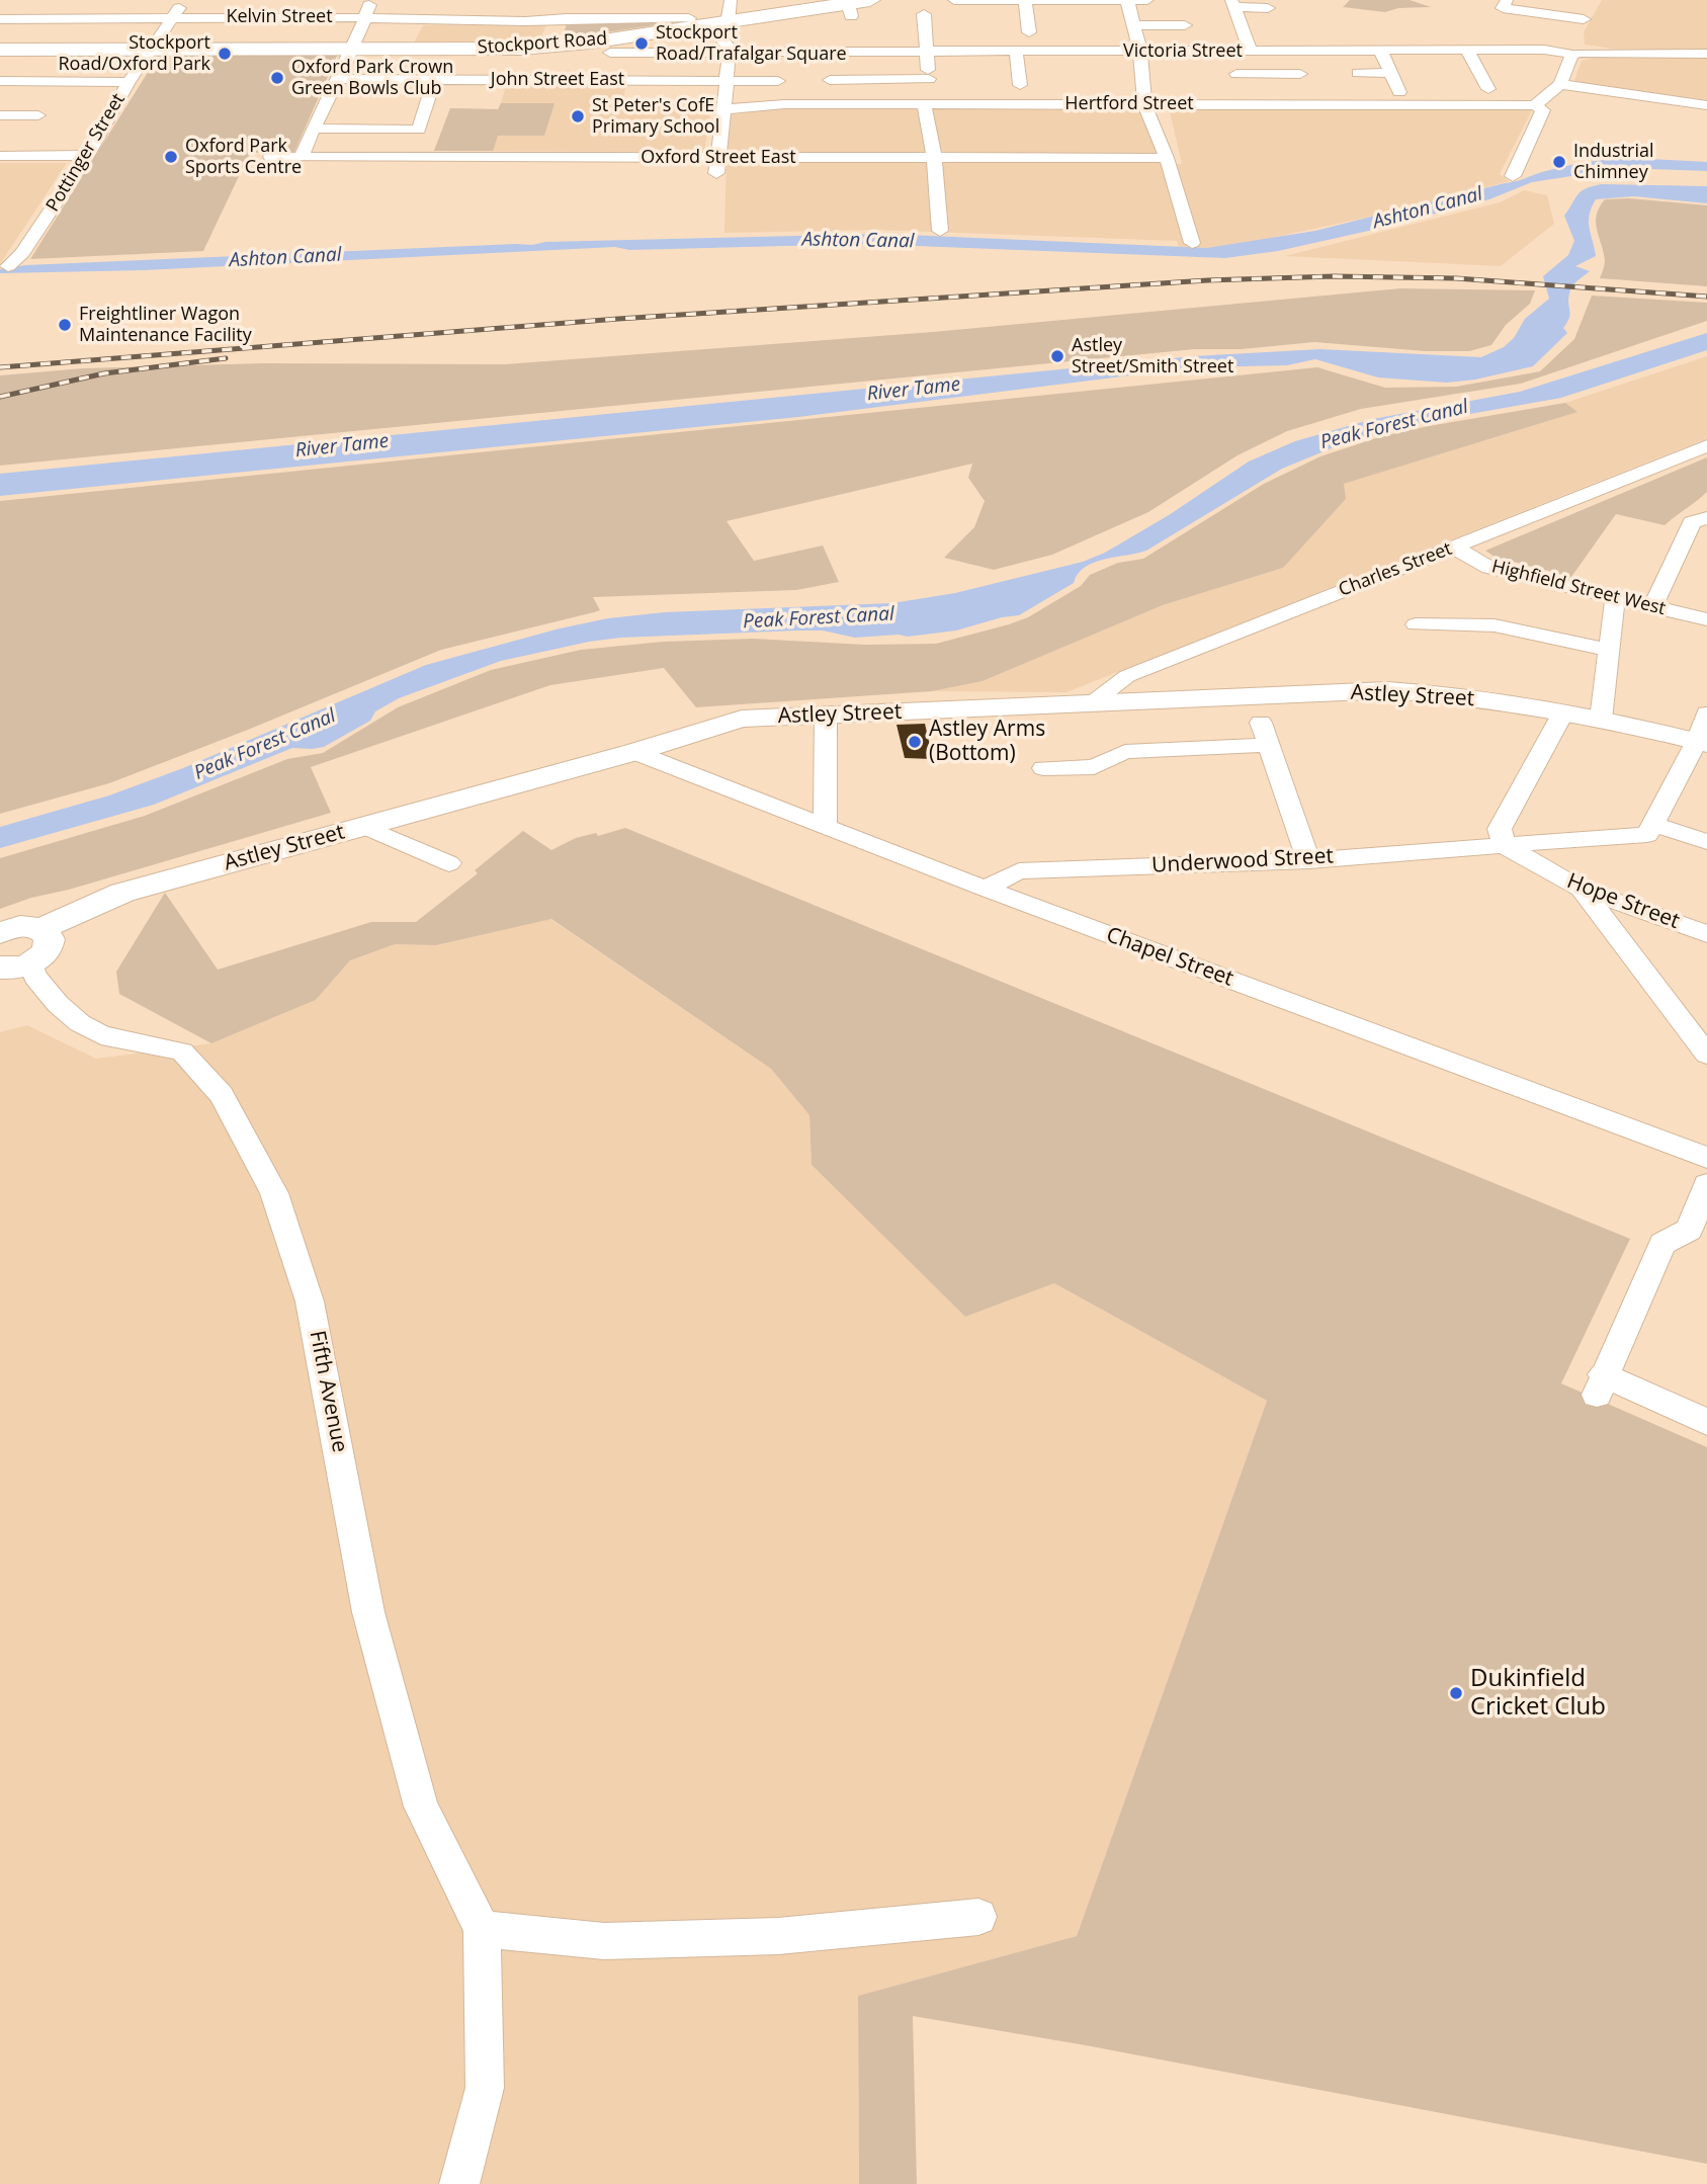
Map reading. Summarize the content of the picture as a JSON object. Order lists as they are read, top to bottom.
{
  "streets": {
    "highway": ["Stockport Road"],
    "main road": ["Astley Street"],
    "street": [
      "Kelvin Street",
      "Victoria Street",
      "John Street East",
      "Hertford Street",
      "Pottinger Street",
      "Oxford Street East",
      "Charles Street",
      "Highfield Street West",
      "Underwood Street",
      "Hope Street",
      "Chapel Street",
      "Fifth Avenue"
    ]
  },
  "crossings": [
    ["Kelvin Street", "Pottinger Street"],
    ["Stockport Road", "Pottinger Street"],
    ["Charles Street", "Highfield Street West"],
    ["Charles Street", "Astley Street"],
    ["Astley Street", "Chapel Street"],
    ["Underwood Street", "Hope Street"],
    ["Underwood Street", "Chapel Street"]
  ],
  "water": ["Ashton Canal", "River Tame", "Peak Forest Canal"],
  "places": [
    "Stockport Road/Trafalgar Square",
    "Stockport Road/Oxford Park",
    "Oxford Park Crown Green Bowls Club",
    "St Peter's CofE Primary School",
    "Oxford Park Sports Centre",
    "Industrial Chimney",
    "Freightliner Wagon Maintenance Facility",
    "Astley Street/Smith Street",
    "Astley Arms (Bottom)",
    "Dukinfield Cricket Club"
  ]
}
